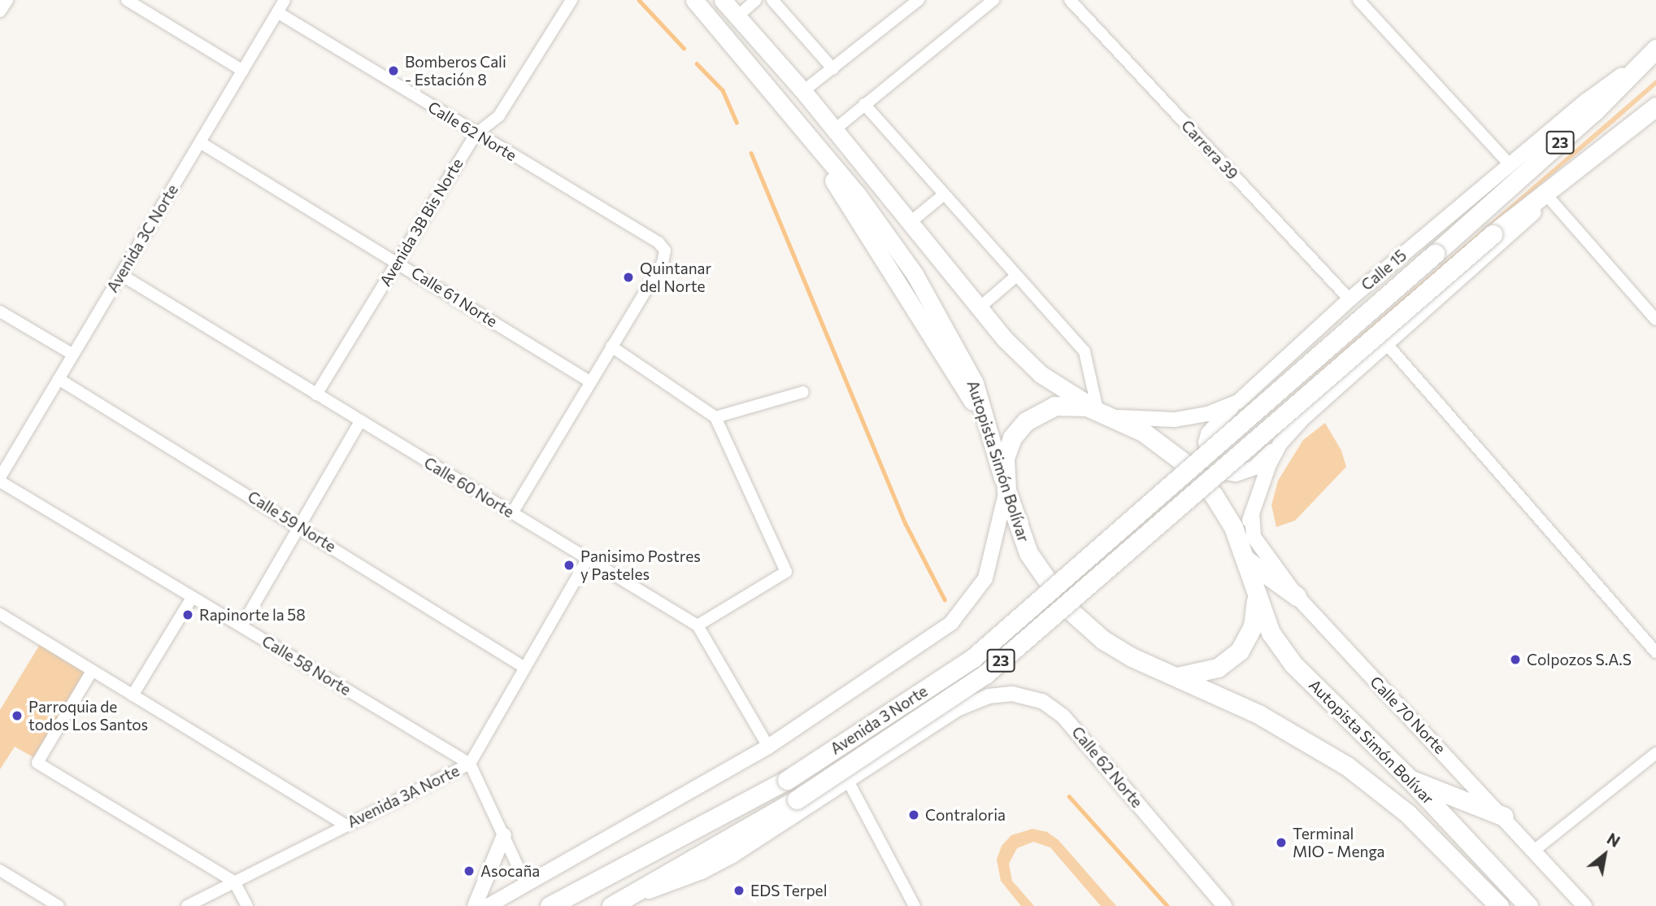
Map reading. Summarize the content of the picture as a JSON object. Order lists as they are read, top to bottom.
{
  "streets": {
    "main road": [
      "23",
      "Calle 15",
      "Autopista Simón Bolívar",
      "Avenida 3 Norte"
    ],
    "street": [
      "Calle 62 Norte",
      "Carrera 39",
      "Avenida 3B Bis Norte",
      "Avenida 3C Norte",
      "Calle 61 Norte",
      "Calle 60 Norte",
      "Calle 59 Norte",
      "Calle 58 Norte",
      "Calle 70 Norte",
      "Avenida 3A Norte"
    ]
  },
  "crossings": [
    ["Calle 62 Norte", "Avenida 3B Bis Norte"],
    ["Calle 62 Norte", "Avenida 3C Norte"],
    ["Calle 62 Norte", "Avenida 3 Norte"],
    ["23", "Avenida 3 Norte"],
    ["Carrera 39", "Calle 15"],
    ["Avenida 3B Bis Norte", "Calle 61 Norte"],
    ["Avenida 3B Bis Norte", "Calle 60 Norte"],
    ["Avenida 3C Norte", "Calle 61 Norte"],
    ["Avenida 3C Norte", "Calle 60 Norte"],
    ["Avenida 3C Norte", "Calle 59 Norte"],
    ["Calle 15", "Autopista Simón Bolívar"],
    ["Calle 15", "Avenida 3 Norte"],
    ["Calle 60 Norte", "Avenida 3A Norte"],
    ["Calle 59 Norte", "Avenida 3A Norte"],
    ["Calle 58 Norte", "Avenida 3A Norte"]
  ],
  "places": [
    "Bomberos Cali - Estación 8",
    "Quintanar del Norte",
    "Panisimo Postres y Pasteles",
    "Rapinorte la 58",
    "Colpozos S.A.S",
    "Parroquia de todos Los Santos",
    "Contraloria",
    "Terminal MIO - Menga",
    "Asocaña",
    "EDS Terpel"
  ],
  "north": "top right"
}
